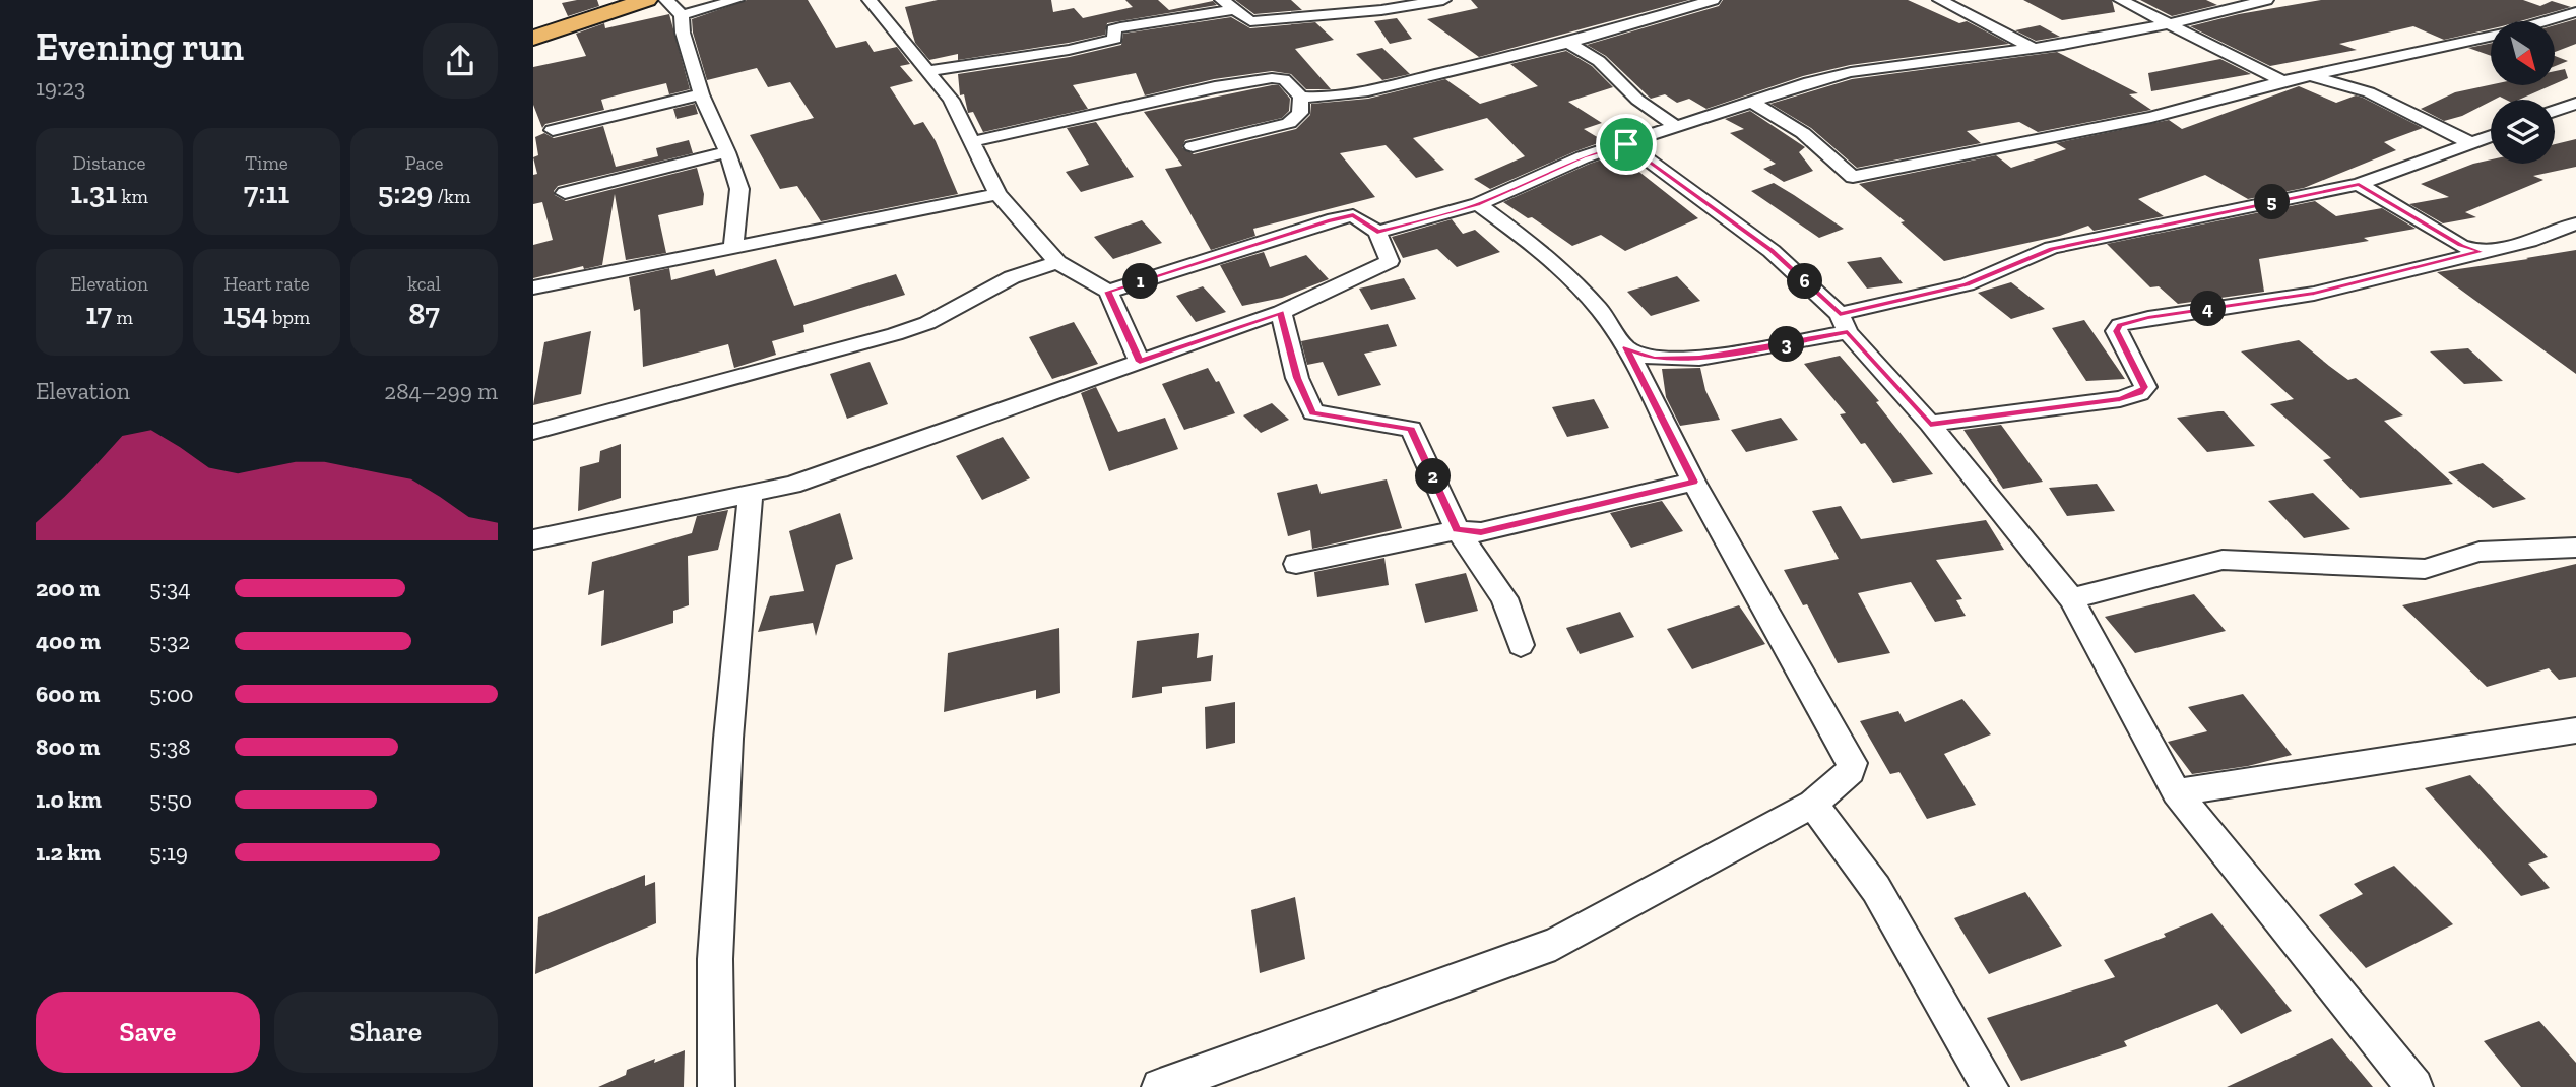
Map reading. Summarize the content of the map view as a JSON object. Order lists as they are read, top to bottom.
{
  "north": "bottom right",
  "page": {
    "heading": ["Evening run", "19:23"],
    "stats": [
      ["Distance", "1.31 km"],
      ["Time", "7:11"],
      ["Pace", "5:29 /km"],
      ["Elevation", "17 m"],
      ["Heart rate", "154 bpm"],
      ["kcal", "87"]
    ],
    "pins": [
      "5",
      "1",
      "6",
      "4",
      "3",
      "2"
    ],
    "chart": ["Elevation", "284–299 m"],
    "list": [
      {
        "name": "200 m",
        "note": "5:34"
      },
      {
        "name": "400 m",
        "note": "5:32"
      },
      {
        "name": "600 m",
        "note": "5:00"
      },
      {
        "name": "800 m",
        "note": "5:38"
      },
      {
        "name": "1.0 km",
        "note": "5:50"
      },
      {
        "name": "1.2 km",
        "note": "5:19"
      }
    ],
    "buttons": ["Save", "Share"]
  }
}
